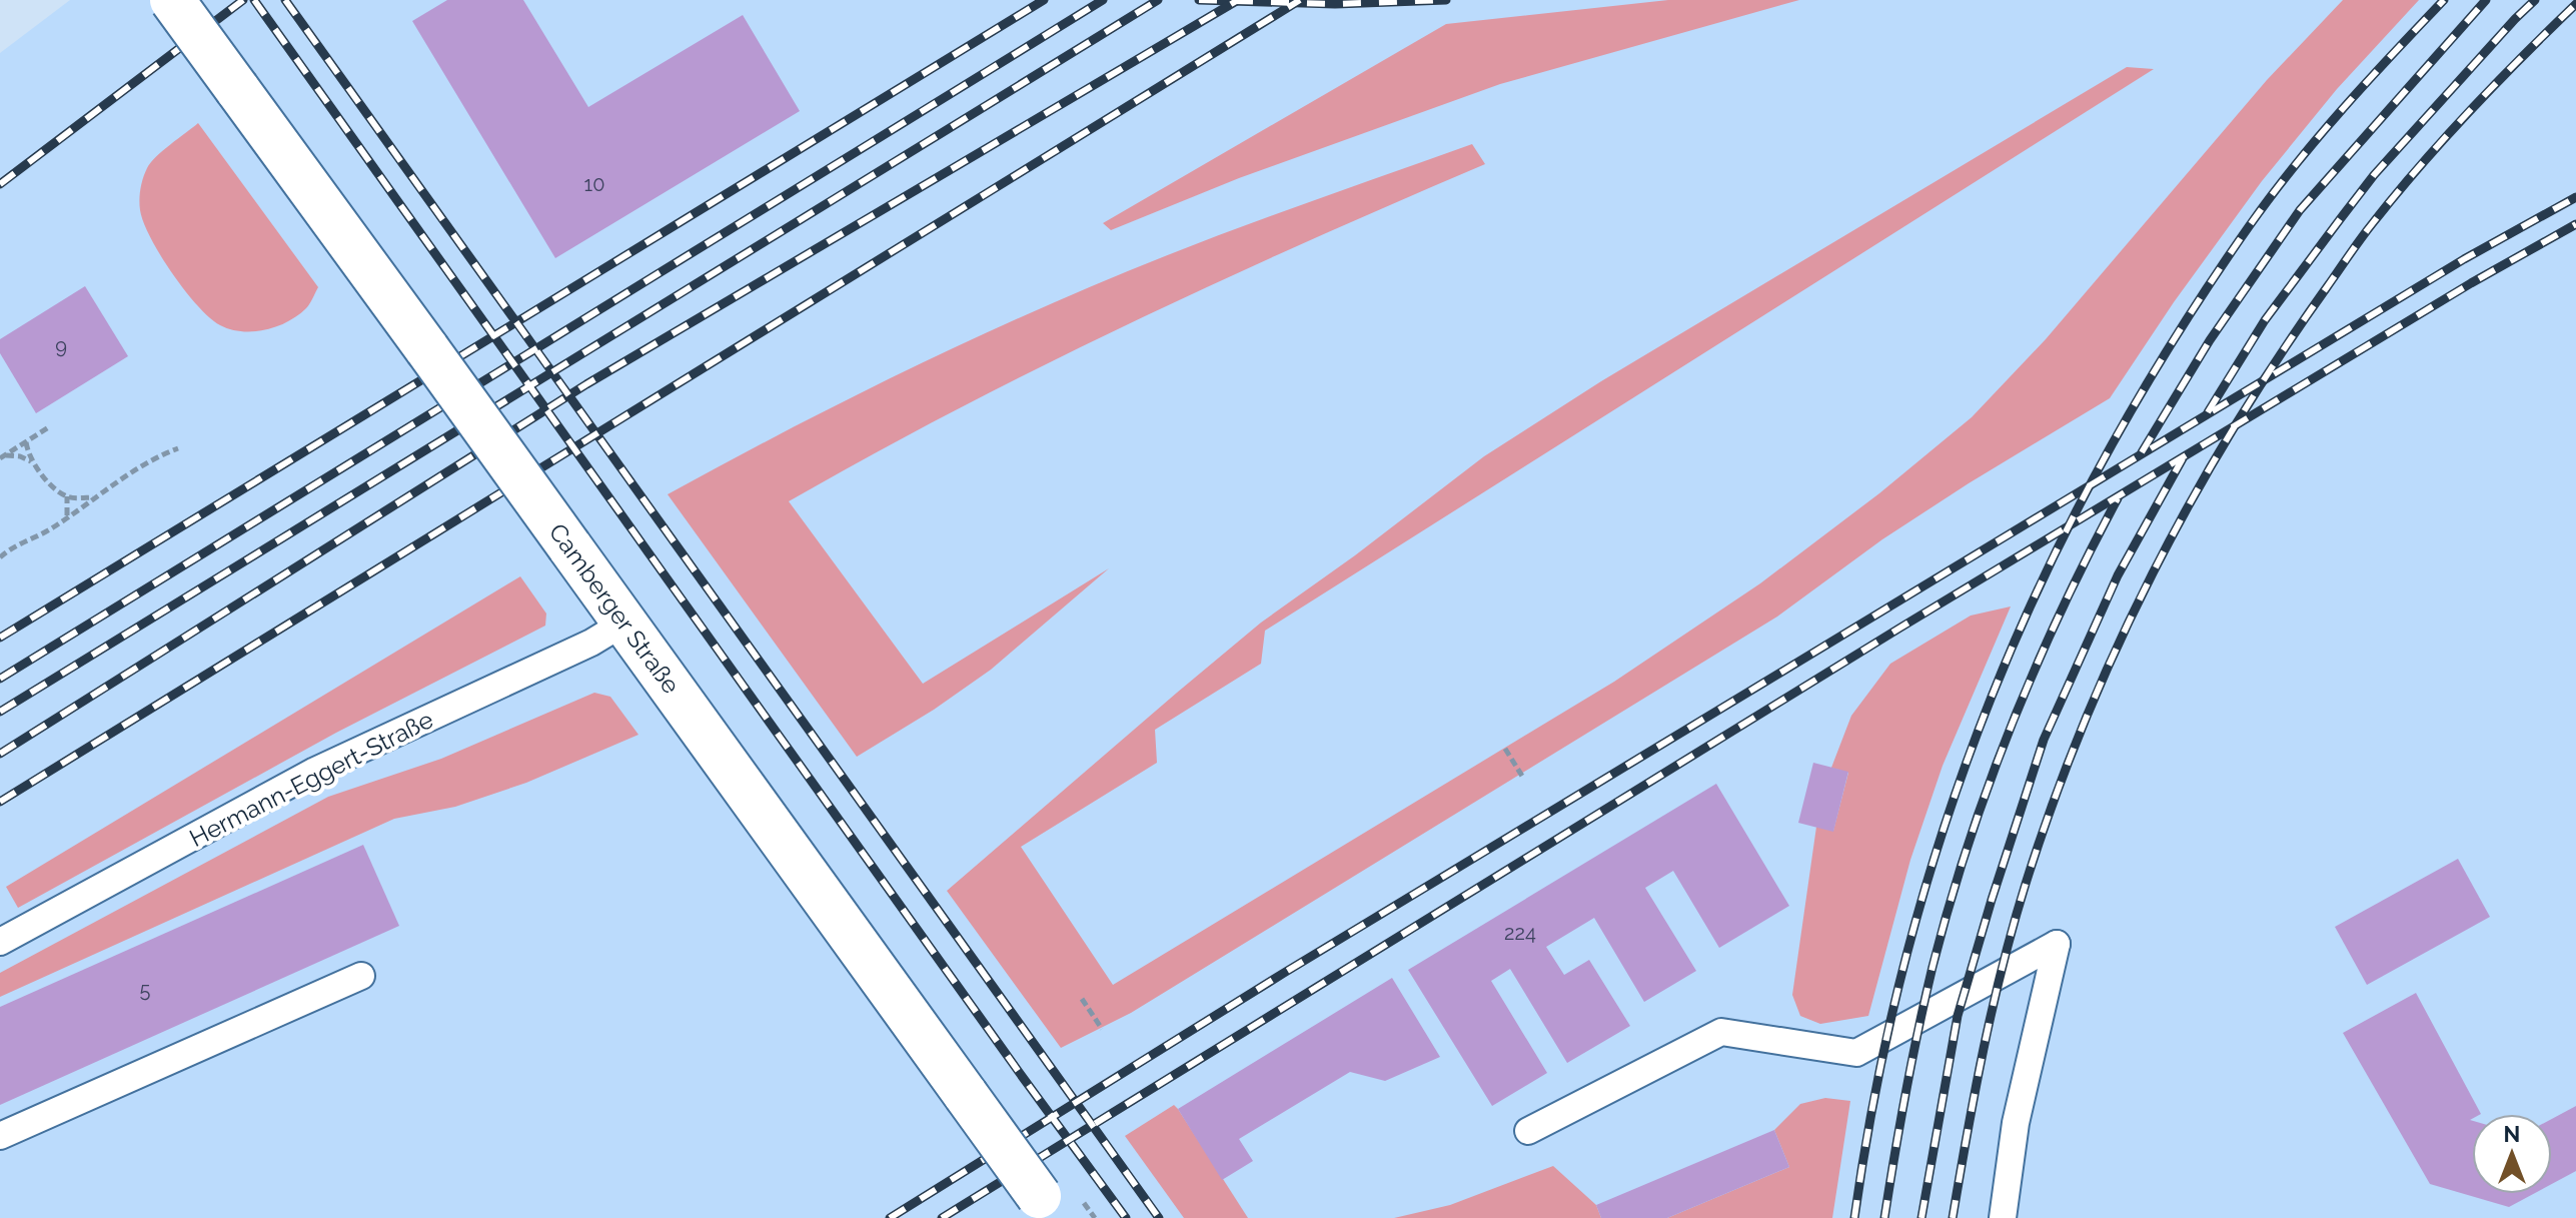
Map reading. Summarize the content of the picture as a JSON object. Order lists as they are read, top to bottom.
{
  "streets": {
    "street": ["Camberger Straße"],
    "lane": ["Hermann-Eggert-Straße"]
  },
  "crossings": [
    ["Camberger Straße", "Hermann-Eggert-Straße"]
  ],
  "house_numbers": [
    "10",
    "9",
    "224",
    "5"
  ],
  "north": "top"
}
